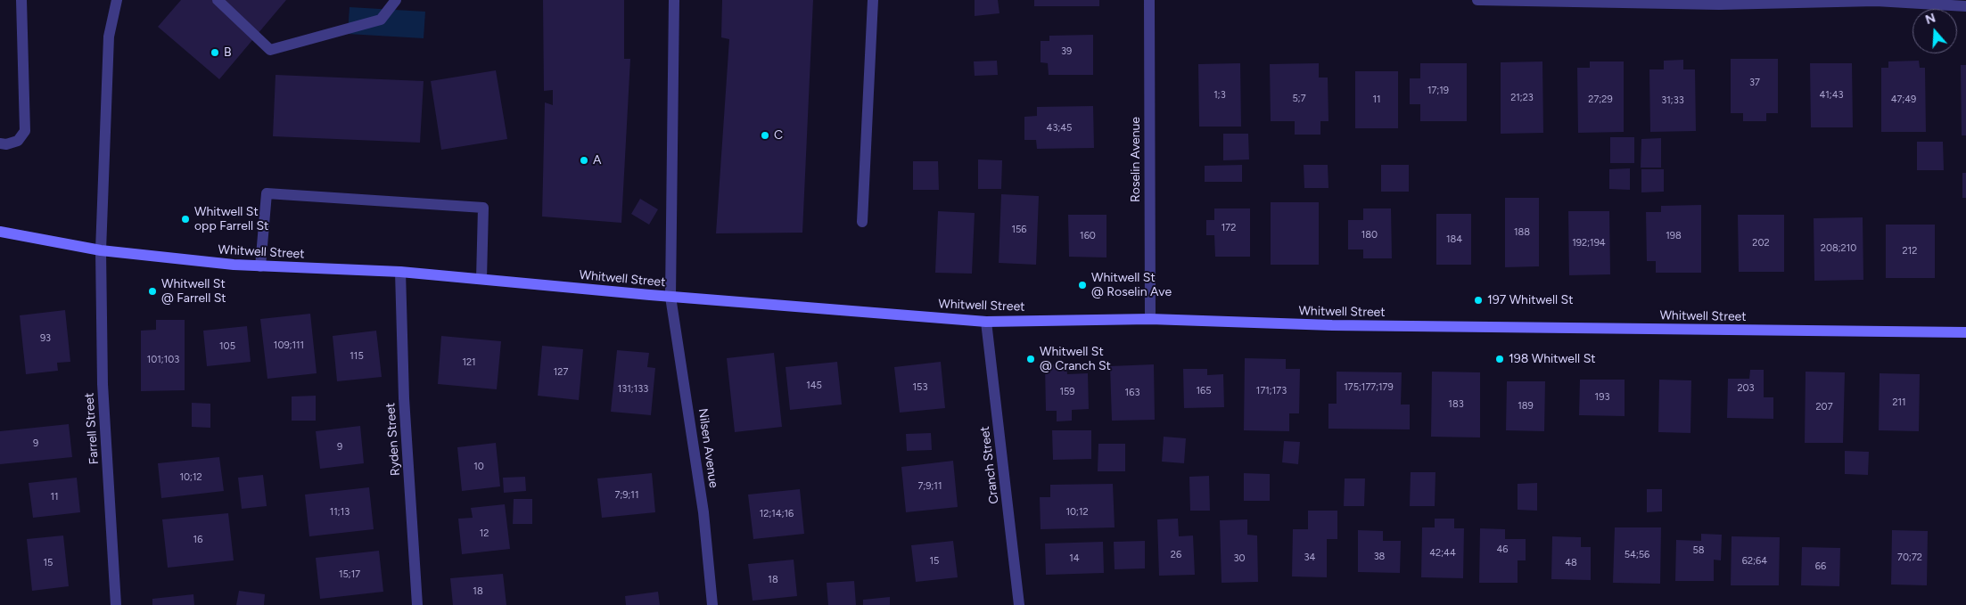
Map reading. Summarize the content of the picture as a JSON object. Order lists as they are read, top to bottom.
{
  "streets": {
    "street": [
      "Roselin Avenue",
      "Whitwell Street",
      "Farrell Street",
      "Ryden Street",
      "Nilsen Avenue",
      "Cranch Street"
    ]
  },
  "crossings": [
    ["Roselin Avenue", "Whitwell Street"],
    ["Whitwell Street", "Farrell Street"],
    ["Whitwell Street", "Ryden Street"],
    ["Whitwell Street", "Nilsen Avenue"],
    ["Whitwell Street", "Cranch Street"]
  ],
  "places": [
    "B",
    "C",
    "A",
    "Whitwell St opp Farrell St",
    "Whitwell St @ Roselin Ave",
    "Whitwell St @ Farrell St",
    "197 Whitwell St",
    "Whitwell St @ Cranch St",
    "198 Whitwell St"
  ],
  "house_numbers": [
    "39",
    "37",
    "17;19",
    "1;3",
    "41;43",
    "21;23",
    "5;7",
    "11",
    "27;29",
    "47;49",
    "31;33",
    "43;45",
    "172",
    "156",
    "188",
    "180",
    "160",
    "198",
    "184",
    "192;194",
    "202",
    "208;210",
    "212",
    "93",
    "109;111",
    "105",
    "115",
    "101;103",
    "121",
    "127",
    "145",
    "153",
    "175;177;179",
    "203",
    "131;133",
    "165",
    "171;173",
    "159",
    "163",
    "193",
    "211",
    "183",
    "189",
    "207",
    "9",
    "9",
    "10",
    "10;12",
    "7;9;11",
    "7;9;11",
    "11",
    "11;13",
    "10;12",
    "12;14;16",
    "12",
    "16",
    "46",
    "58",
    "42;44",
    "26",
    "54;56",
    "38",
    "34",
    "70;72",
    "14",
    "30",
    "15",
    "62;64",
    "15",
    "48",
    "66",
    "15;17",
    "18",
    "18"
  ],
  "north": "top"
}
